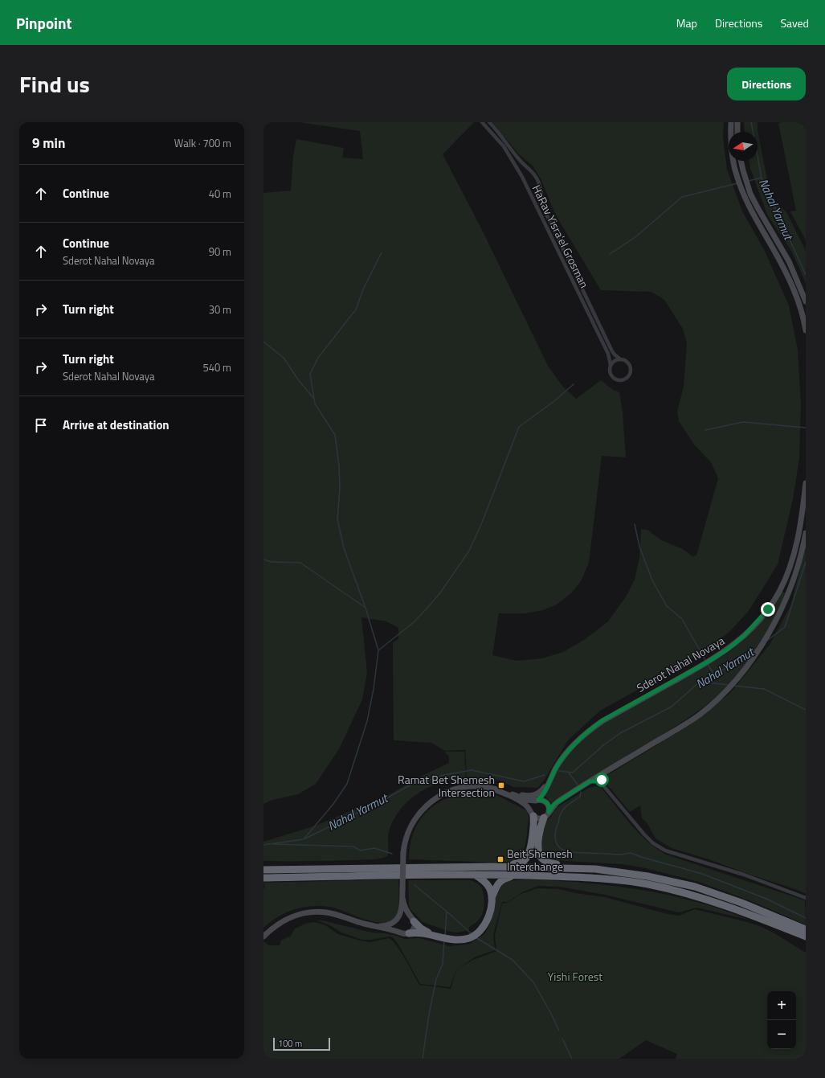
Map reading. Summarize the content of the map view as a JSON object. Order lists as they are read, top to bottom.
{
  "streets": {
    "main road": ["Sderot Nahal Novaya"],
    "street": ["HaRav Yisra'el Grosman"]
  },
  "water": ["Nahal Yarmut"],
  "parks": ["Yishi Forest"],
  "places": {
    "transit": ["Ramat Bet Shemesh Intersection", "Beit Shemesh Interchange"]
  },
  "scale_bar": "100 m",
  "north": "left",
  "page": {
    "header": "Pinpoint",
    "nav": ["Map", "Directions", "Saved"],
    "title": "Find us",
    "buttons": "Directions",
    "heading": ["9 min", "Walk · 700 m"],
    "list": [
      ["Continue", "40 m"],
      ["Continue", "Sderot Nahal Novaya", "90 m"],
      ["Turn right", "30 m"],
      ["Turn right", "Sderot Nahal Novaya", "540 m"],
      "Arrive at destination"
    ],
    "map_buttons": ["+", "−"],
    "scale": "100 m"
  }
}
